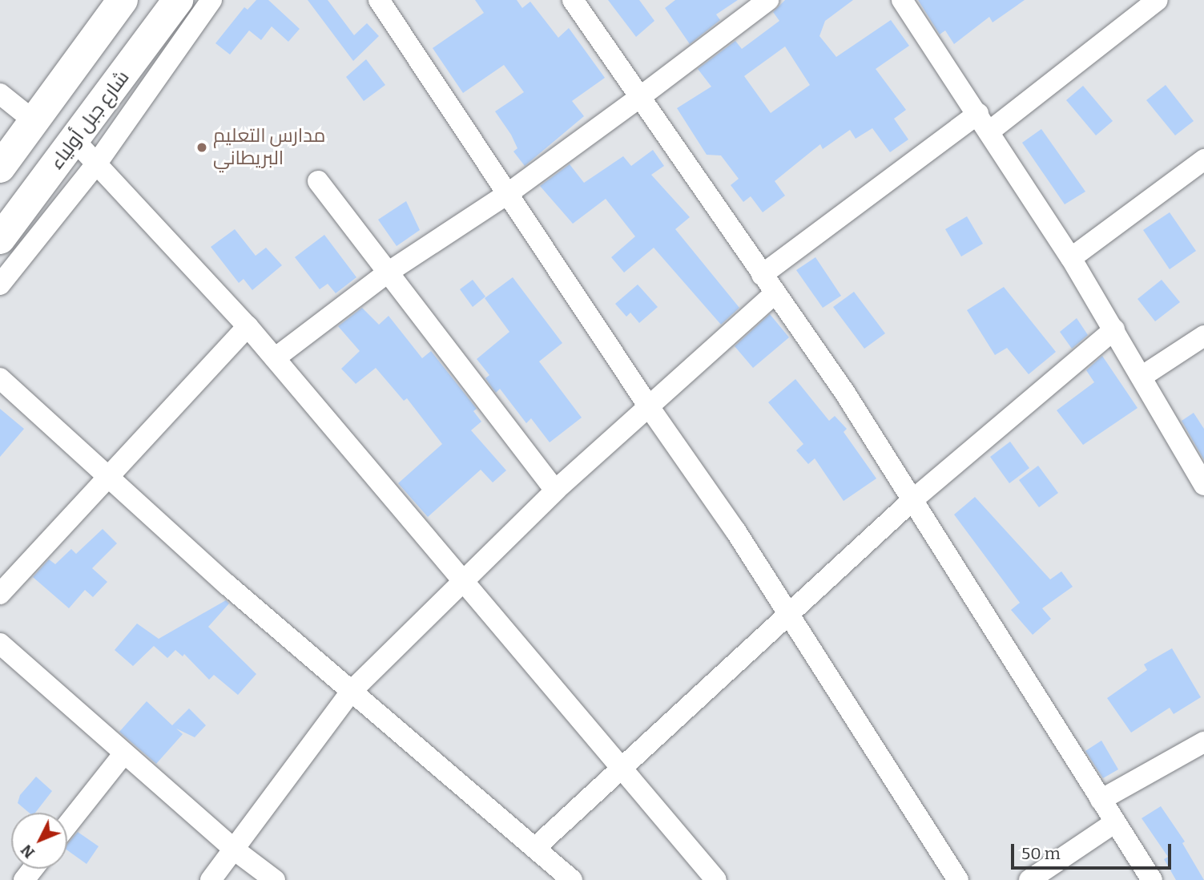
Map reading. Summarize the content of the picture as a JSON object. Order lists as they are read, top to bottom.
{
  "streets": {
    "main road": ["شارع جبل أولياء"]
  },
  "places": ["مدارس التعليم البريطاني"],
  "scale_bar": "50 m",
  "north": "bottom left"
}
